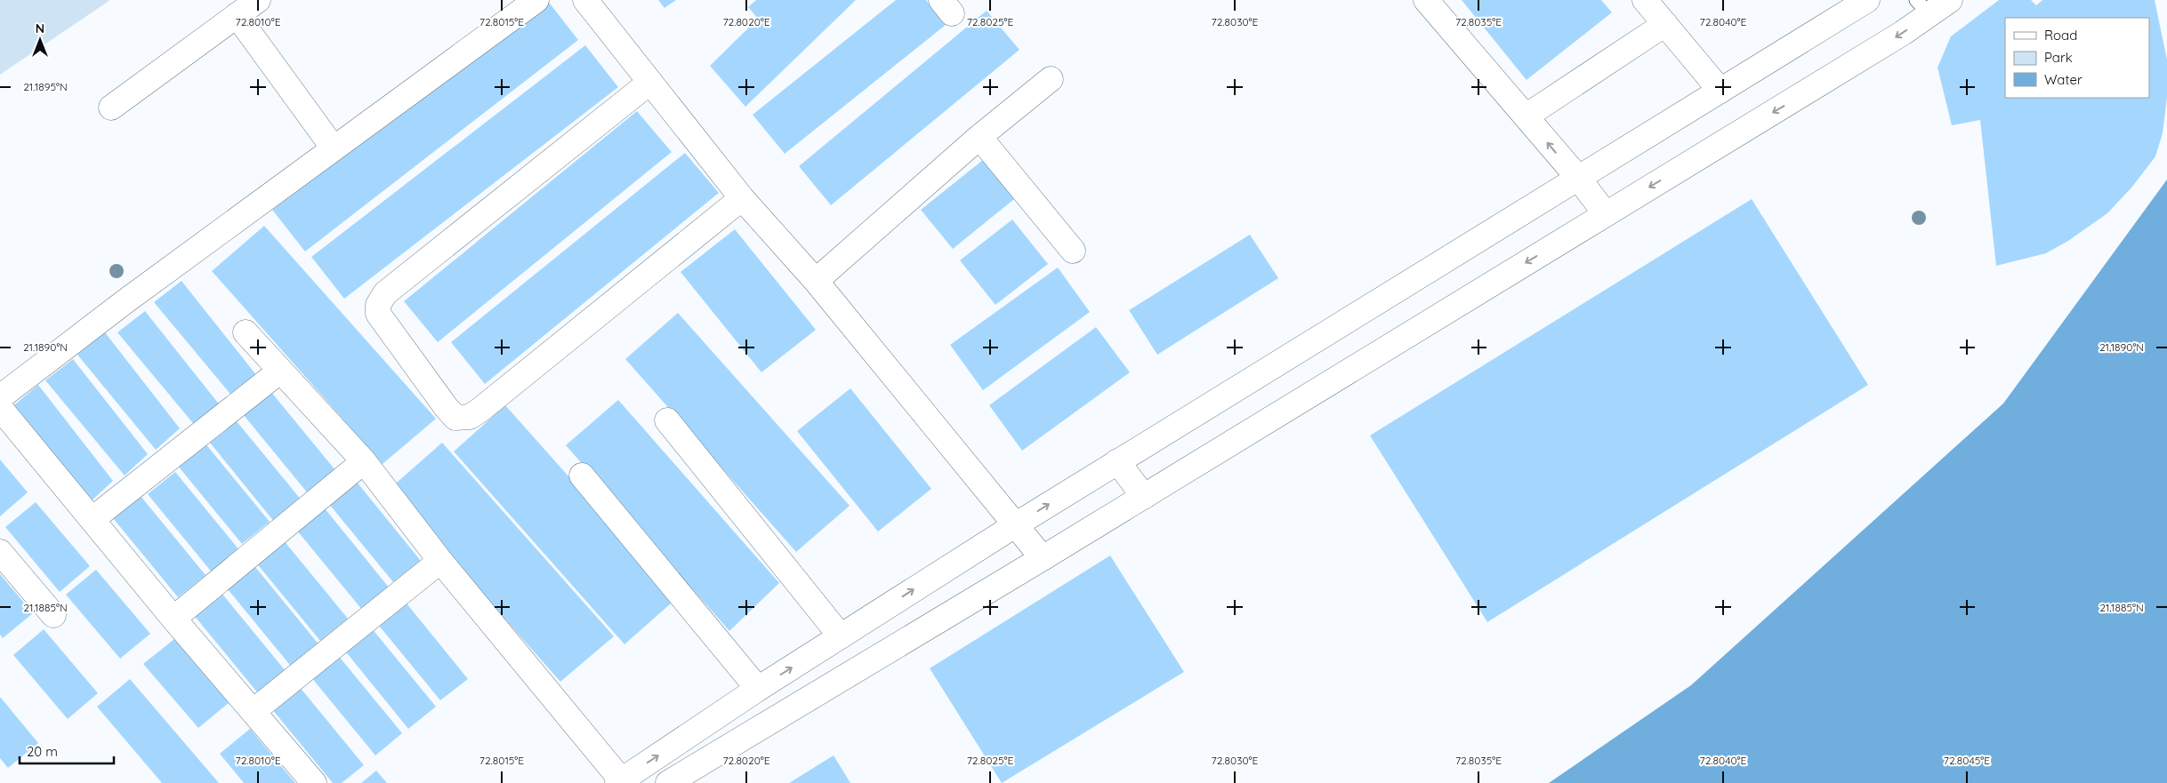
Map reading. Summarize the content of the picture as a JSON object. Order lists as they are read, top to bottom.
{
  "legend": ["Road", "Park", "Water"],
  "scale_bar": "20 m",
  "north": "top",
  "coordinates": [
    "72.8010°E",
    "72.8015°E",
    "72.8020°E",
    "72.8025°E",
    "72.8030°E",
    "72.8035°E",
    "72.8040°E",
    "21.1895°N",
    "21.1890°N",
    "21.1885°N",
    "72.8045°E"
  ]
}
